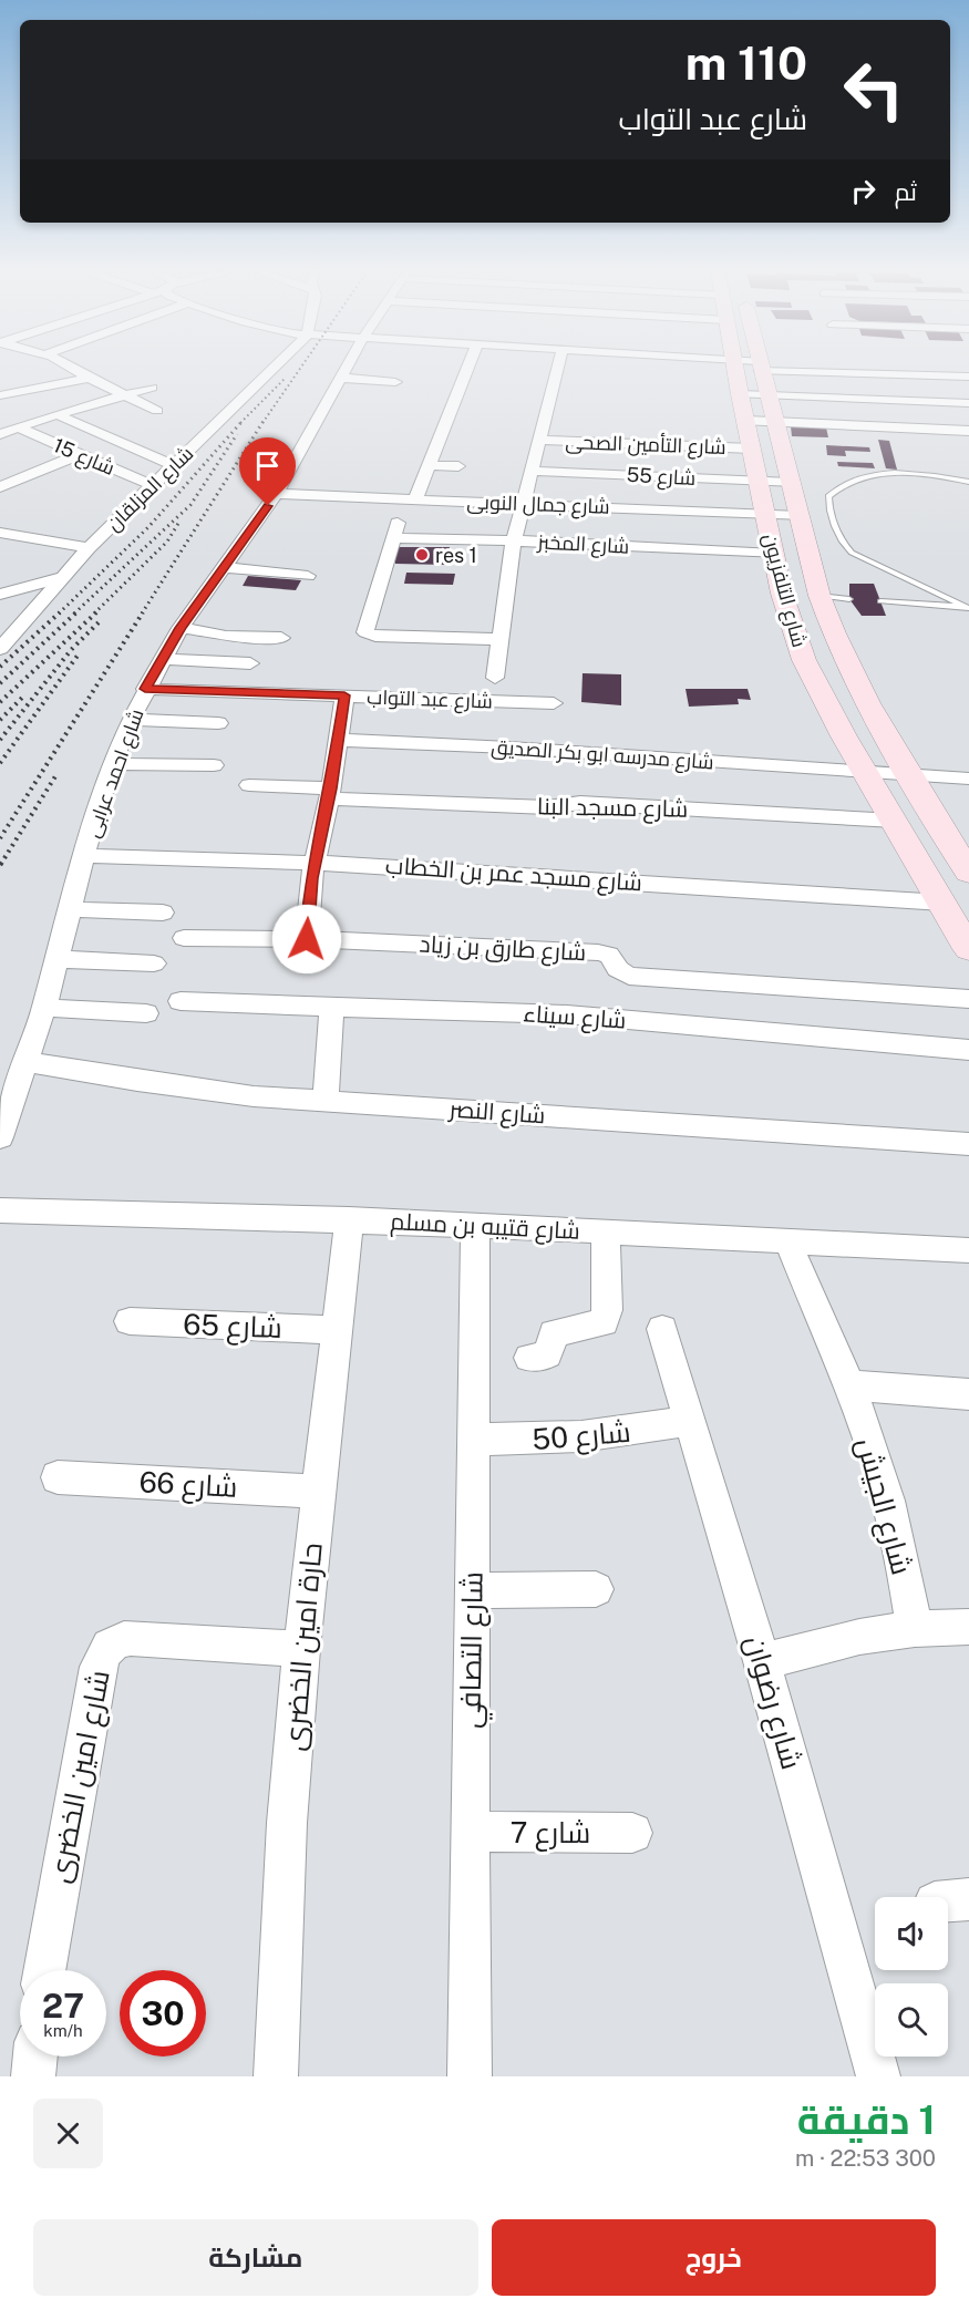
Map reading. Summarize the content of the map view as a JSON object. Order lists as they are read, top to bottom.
{
  "streets": {
    "main road": ["شارع التلفزيون"],
    "street": [
      "شارع التأمين الصحى",
      "شارع 15",
      "شارع 55",
      "شارع المزلقان",
      "شارع جمال النوبى",
      "شارع المخبز",
      "شارع عبد التواب",
      "شارع مدرسه ابو بكر الصديق",
      "شارع احمد عرابى",
      "شارع مسجد البنا",
      "شارع مسجد عمر بن الخطاب",
      "شارع طارق بن زياد",
      "شارع سيناء",
      "شارع النصر",
      "شارع قتيبه بن مسلم",
      "شارع 65",
      "شارع 50",
      "شارع 66",
      "شارع الجيش",
      "حارة امين الخضرى",
      "شارع التصافي",
      "شارع رضوان",
      "شارع امين الخضرى",
      "شارع 7"
    ]
  },
  "crossings": [
    ["شارع التأمين الصحى", "شارع التلفزيون"],
    ["شارع 15", "شارع المزلقان"],
    ["شارع 55", "شارع التلفزيون"],
    ["شارع جمال النوبى", "شارع التلفزيون"],
    ["شارع جمال النوبى", "شارع احمد عرابى"],
    ["شارع المخبز", "شارع التلفزيون"],
    ["شارع التلفزيون", "شارع مدرسه ابو بكر الصديق"],
    ["شارع التلفزيون", "شارع مسجد البنا"],
    ["شارع التلفزيون", "شارع مسجد عمر بن الخطاب"],
    ["شارع عبد التواب", "شارع احمد عرابى"],
    ["شارع احمد عرابى", "شارع مسجد عمر بن الخطاب"],
    ["شارع احمد عرابى", "شارع النصر"],
    ["شارع قتيبه بن مسلم", "شارع الجيش"],
    ["شارع قتيبه بن مسلم", "حارة امين الخضرى"],
    ["شارع قتيبه بن مسلم", "شارع التصافي"],
    ["شارع 65", "حارة امين الخضرى"],
    ["شارع 50", "شارع التصافي"],
    ["شارع 50", "شارع رضوان"],
    ["شارع 66", "حارة امين الخضرى"],
    ["حارة امين الخضرى", "شارع امين الخضرى"],
    ["شارع التصافي", "شارع 7"]
  ],
  "places": ["res 1"],
  "page": {
    "turn": ["110 m", "شارع عبد التواب"],
    "then": "ثم",
    "speed": "27 km/h",
    "limit": "30",
    "heading": ["1 دقيقة", "300 m · 22:53"],
    "buttons": ["خروج", "مشاركة"]
  }
}
